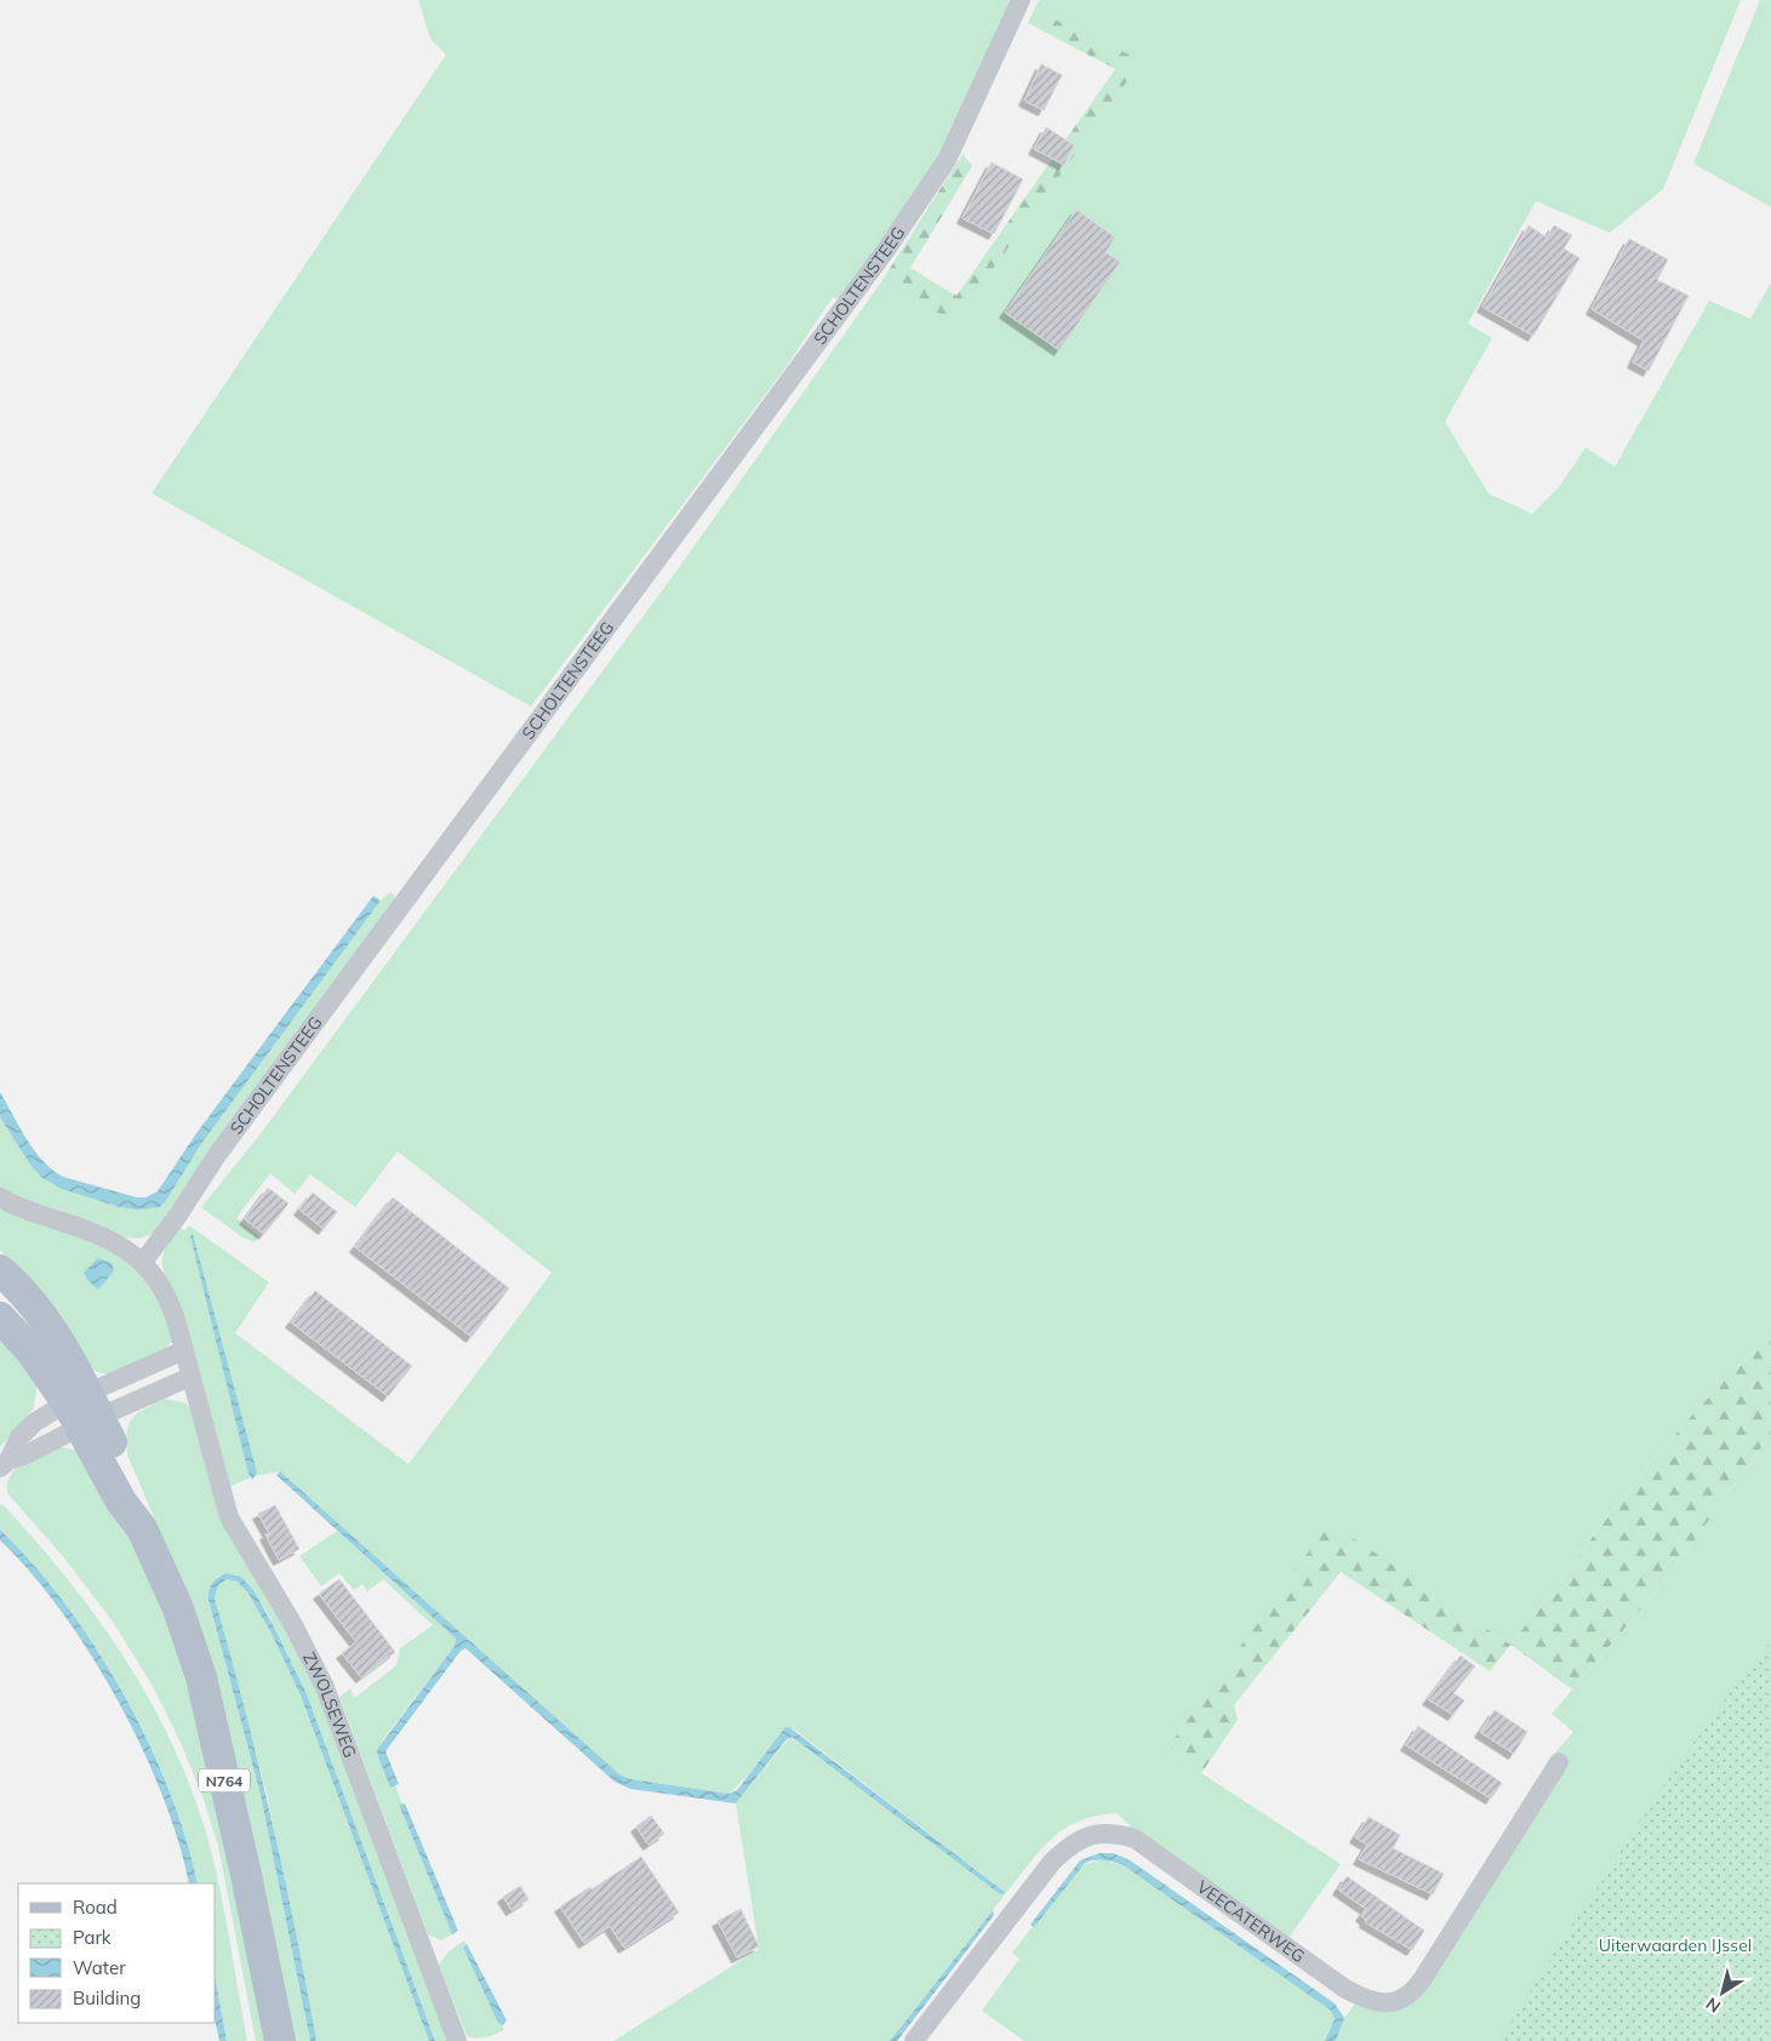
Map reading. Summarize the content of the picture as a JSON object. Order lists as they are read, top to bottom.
{
  "streets": {
    "main road": ["N764"],
    "street": ["SCHOLTENSTEEG", "ZWOLSEWEG", "VEECATERWEG"]
  },
  "parks": ["Uiterwaarden IJssel"],
  "legend": [
    "Road",
    "Park",
    "Water",
    "Building"
  ],
  "north": "bottom left"
}
